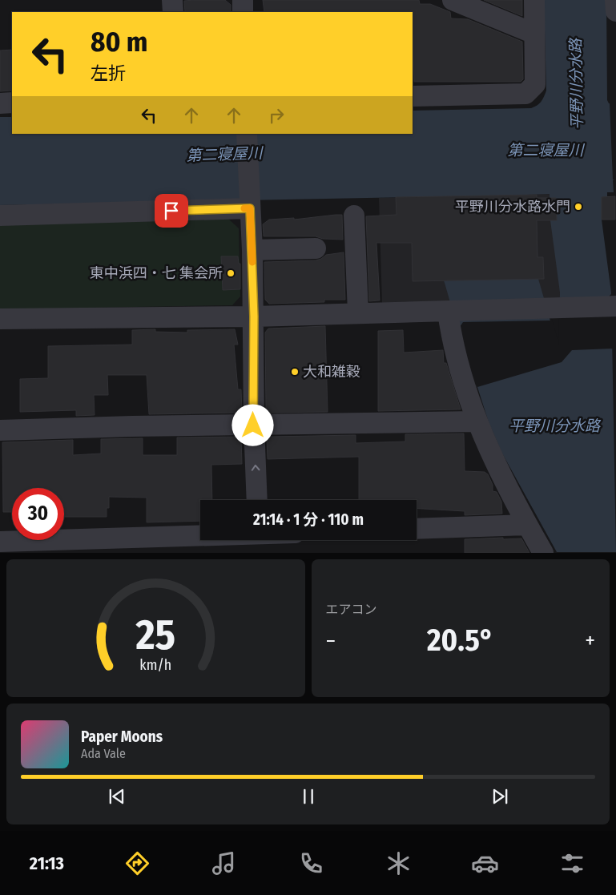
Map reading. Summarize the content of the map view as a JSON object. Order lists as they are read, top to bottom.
{
  "water": ["平野川分水路", "第二寝屋川"],
  "places": ["平野川分水路水門", "東中浜四・七 集会所", "大和雑穀"],
  "page": {
    "turn": ["80 m", "左折"],
    "limit": "30",
    "trip": "21:14 · 1 分 · 110 m",
    "tile": "エアコン",
    "heat": ["−", "20.5°", "+"],
    "song": ["Paper Moons", "Ada Vale"],
    "tabs": "21:13",
    "gauge": ["25", "km/h"]
  }
}
